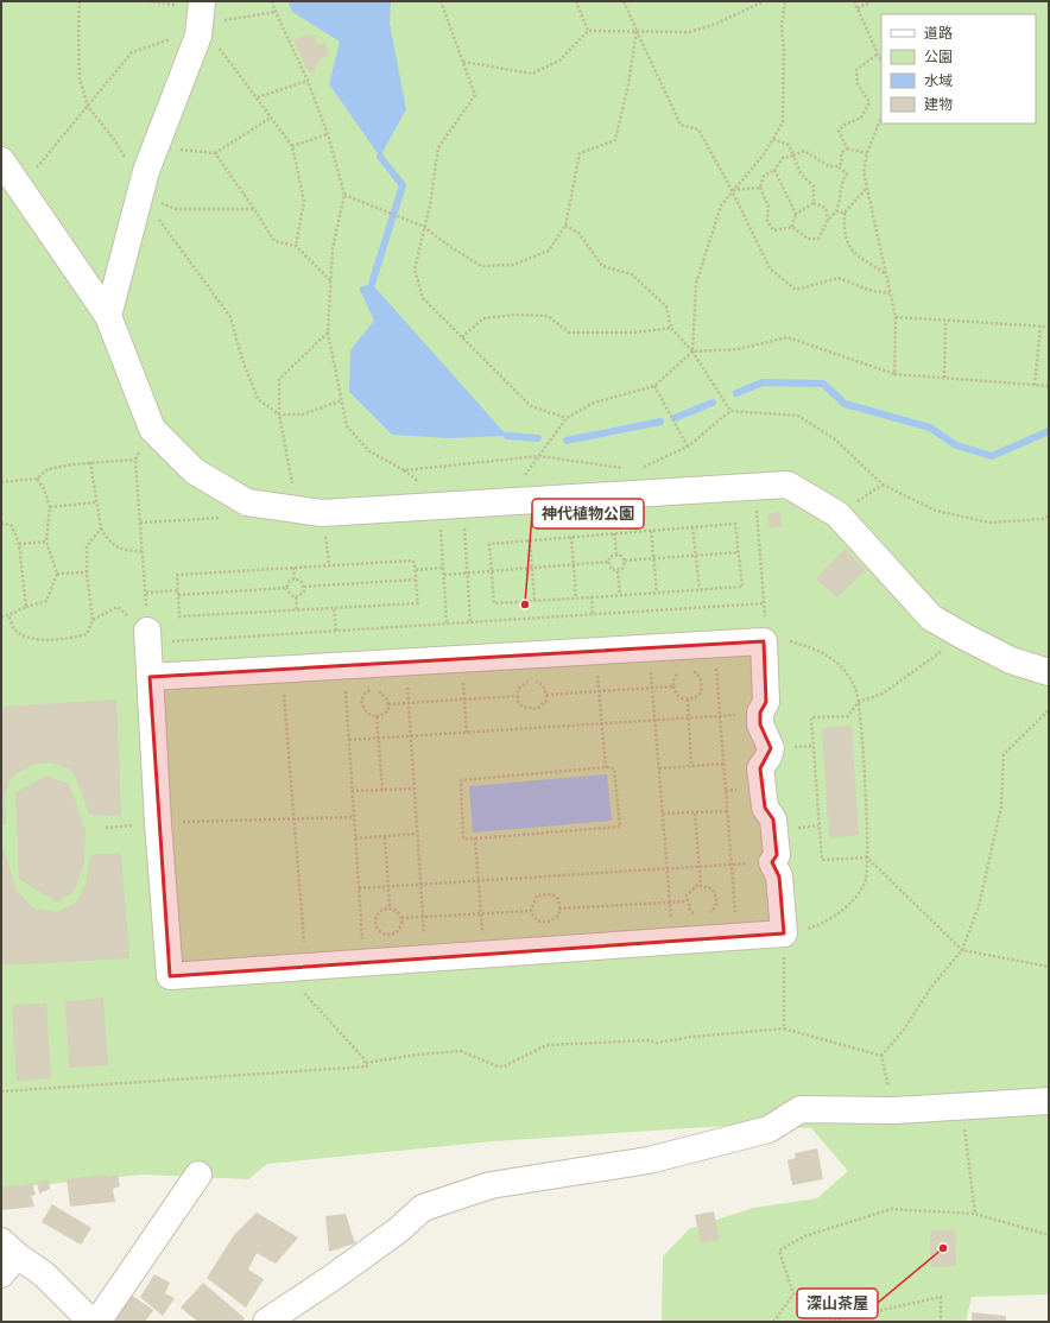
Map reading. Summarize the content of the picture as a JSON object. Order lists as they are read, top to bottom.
{
  "places": ["神代植物公園", "深山茶屋"],
  "legend": [
    "道路",
    "公園",
    "水域",
    "建物"
  ]
}
